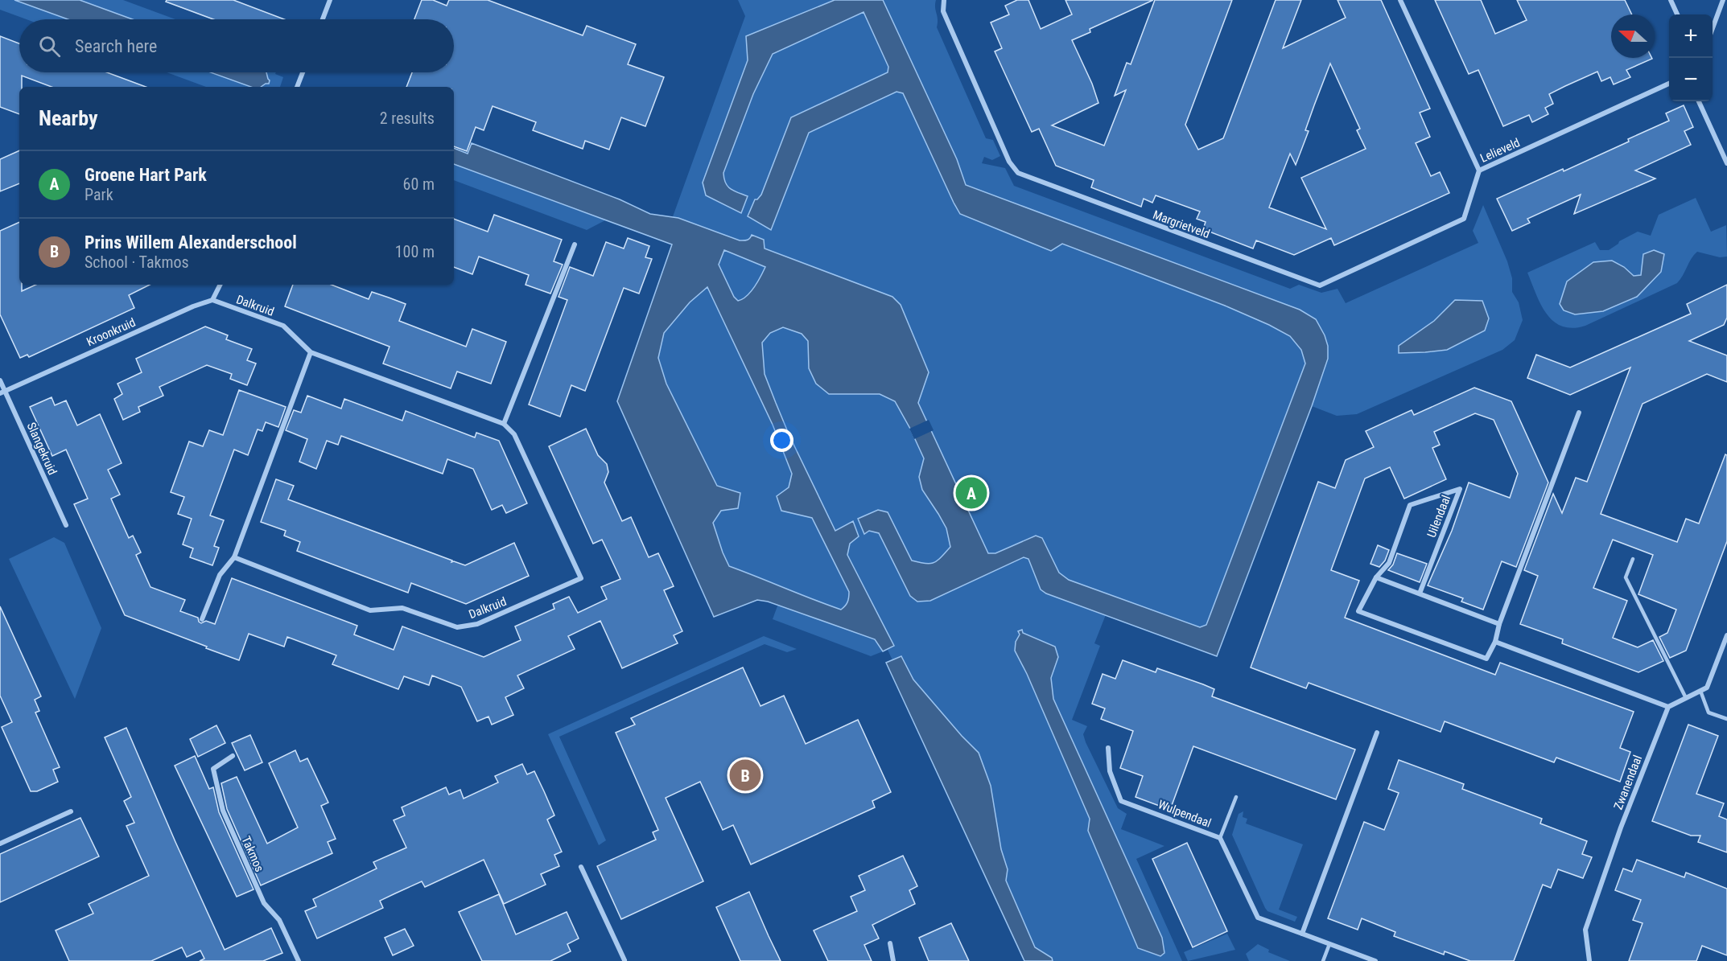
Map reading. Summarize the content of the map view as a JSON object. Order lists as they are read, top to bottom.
{
  "streets": {
    "street": [
      "Lelieveld",
      "Margrietveld",
      "Dalkruid",
      "Kroonkruid",
      "Slangekruid",
      "Uilendaal",
      "Zwanendaal",
      "Wulpendaal",
      "Takmos"
    ]
  },
  "crossings": [
    ["Lelieveld", "Margrietveld"],
    ["Dalkruid", "Kroonkruid"],
    ["Kroonkruid", "Slangekruid"]
  ],
  "north": "left",
  "page": {
    "map_buttons": ["+", "−"],
    "search": "Search here",
    "heading": ["Nearby", "2 results"],
    "list": [
      {
        "mark": "A",
        "name": "Groene Hart Park",
        "note": "Park",
        "value": "60 m"
      },
      {
        "mark": "B",
        "name": "Prins Willem Alexanderschool",
        "note": "School · Takmos",
        "value": "100 m"
      }
    ],
    "pins": ["A", "B"]
  }
}
